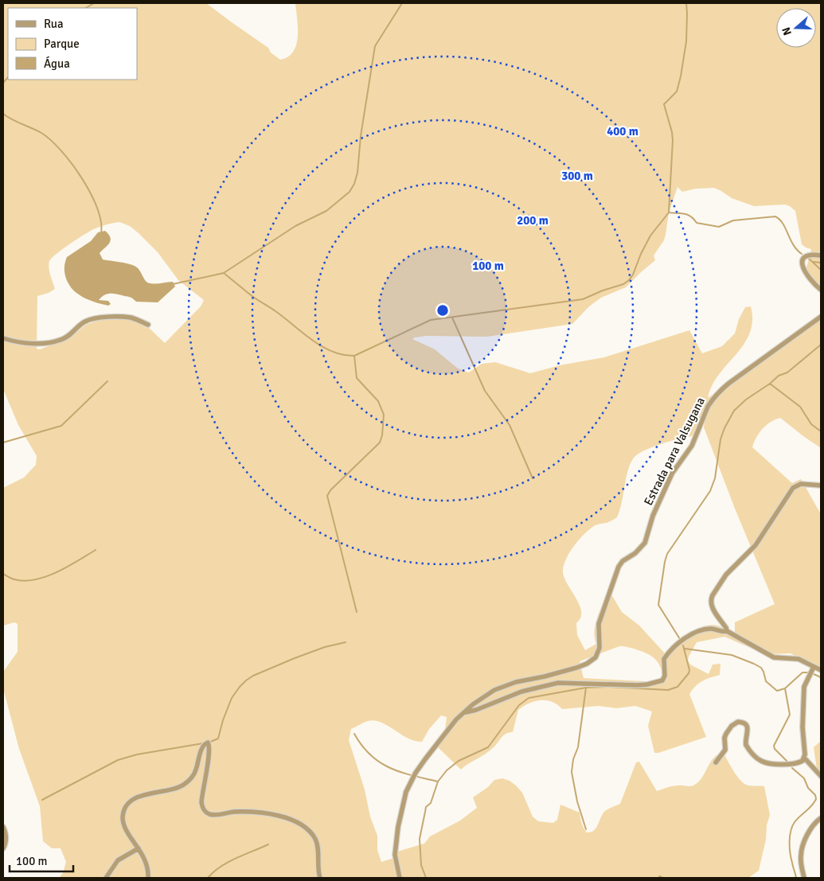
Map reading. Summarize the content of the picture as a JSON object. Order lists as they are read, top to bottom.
{
  "streets": {
    "street": ["Estrada para Valsugana"]
  },
  "legend": ["Rua", "Parque", "Água"],
  "scale_bar": "100 m",
  "north": "left",
  "rings": [
    "400 m",
    "300 m",
    "200 m",
    "100 m"
  ]
}
